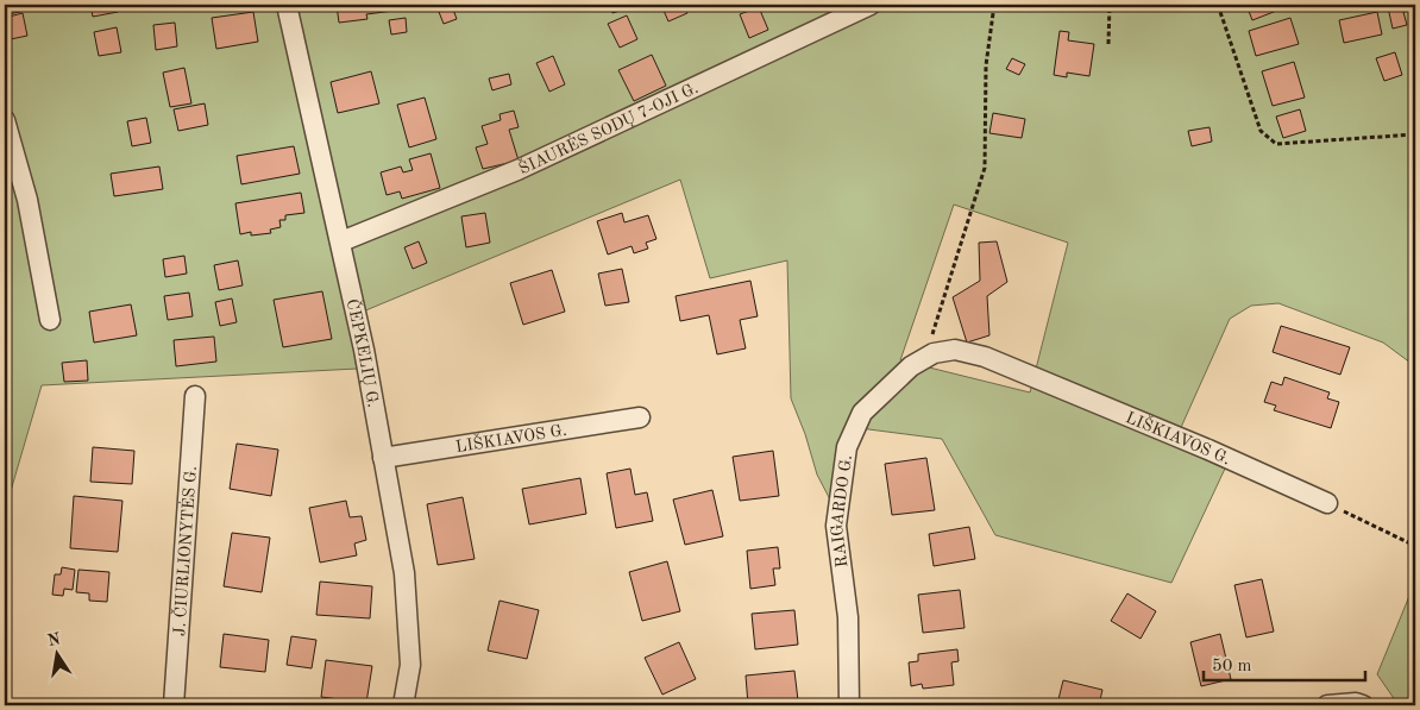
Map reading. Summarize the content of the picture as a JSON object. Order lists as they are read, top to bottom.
{
  "streets": {
    "street": [
      "ŠIAURĖS SODŲ 7-OJI G.",
      "ČEPKELIŲ G.",
      "LIŠKIAVOS G.",
      "RAIGARDO G.",
      "J. ČIURLIONYTĖS G."
    ]
  },
  "crossings": [
    ["ŠIAURĖS SODŲ 7-OJI G.", "ČEPKELIŲ G."],
    ["ČEPKELIŲ G.", "LIŠKIAVOS G."],
    ["LIŠKIAVOS G.", "RAIGARDO G."]
  ],
  "scale_bar": "50 m",
  "north": "top"
}
